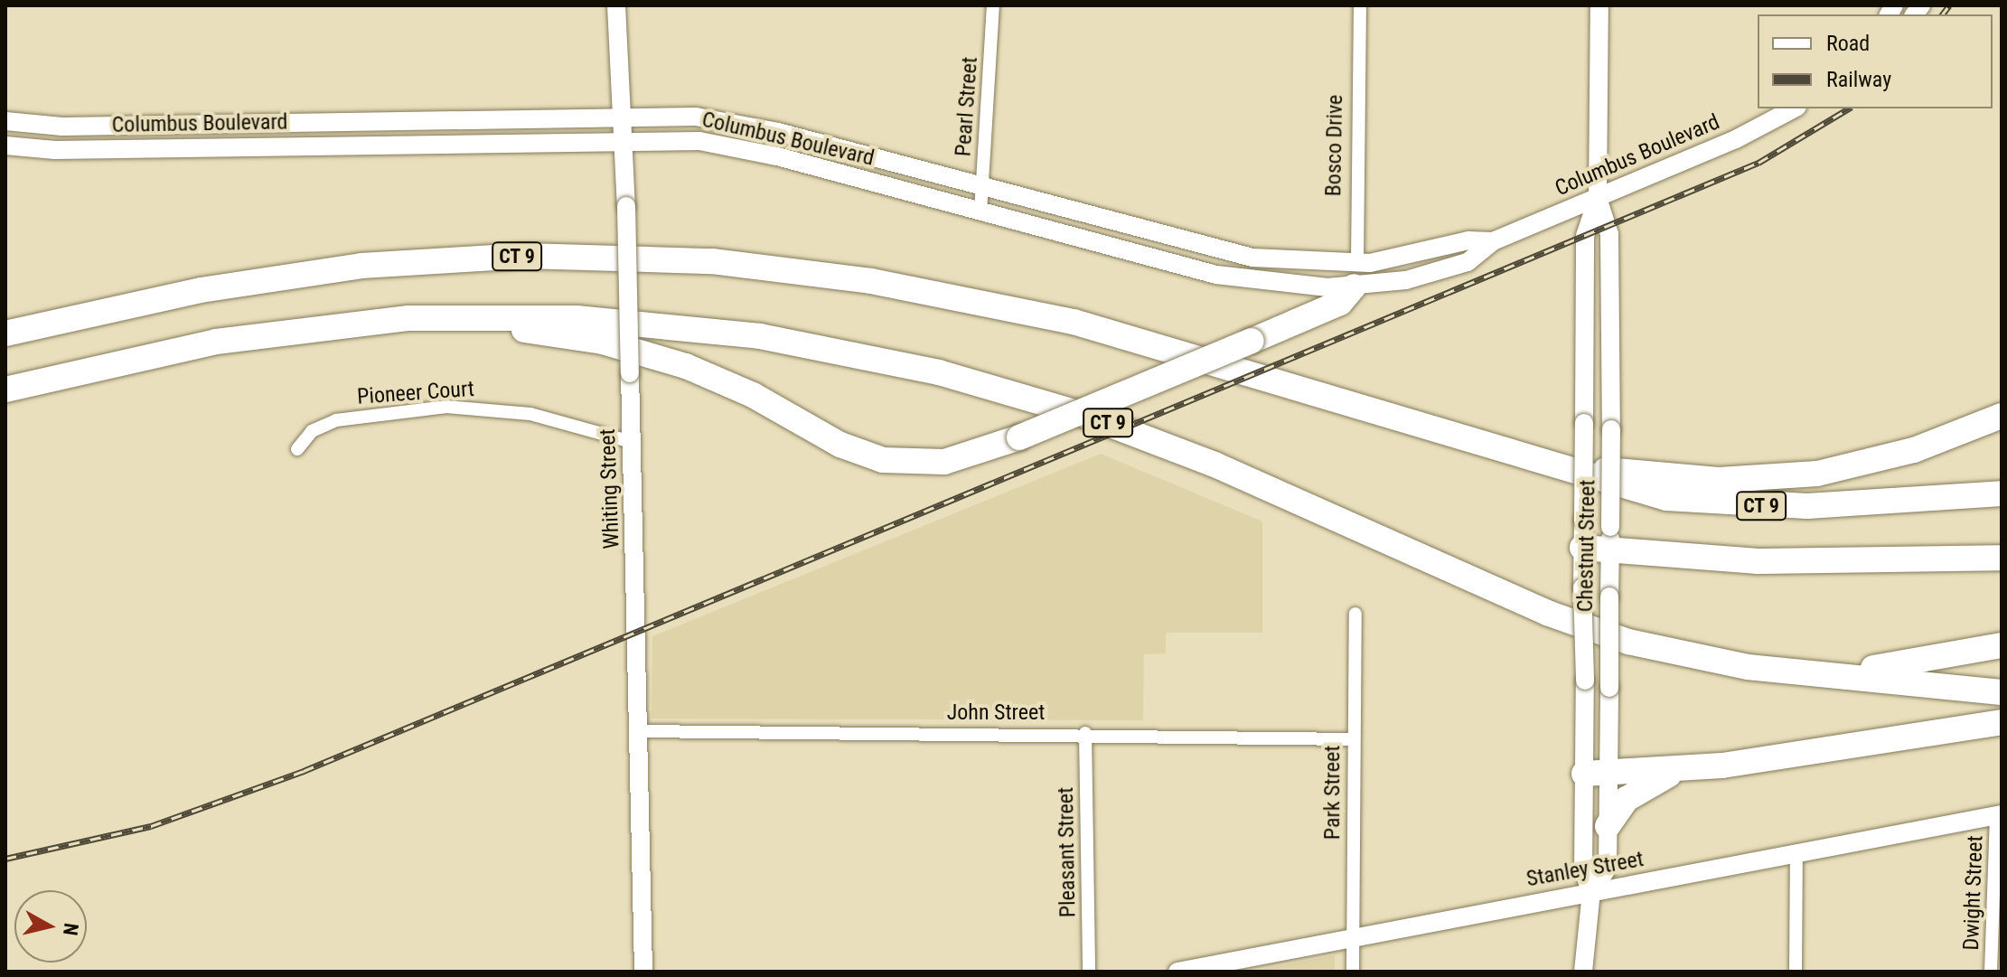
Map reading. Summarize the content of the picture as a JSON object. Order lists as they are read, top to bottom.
{
  "streets": {
    "highway": ["CT 9"],
    "street": [
      "Pearl Street",
      "Columbus Boulevard",
      "Bosco Drive",
      "Pioneer Court",
      "Whiting Street",
      "Chestnut Street",
      "John Street",
      "Park Street",
      "Pleasant Street",
      "Stanley Street",
      "Dwight Street"
    ]
  },
  "crossings": [
    ["Pearl Street", "Columbus Boulevard"],
    ["Columbus Boulevard", "Bosco Drive"],
    ["Columbus Boulevard", "Whiting Street"],
    ["Columbus Boulevard", "Chestnut Street"],
    ["Pioneer Court", "Whiting Street"],
    ["Whiting Street", "John Street"],
    ["Chestnut Street", "Stanley Street"],
    ["John Street", "Park Street"],
    ["John Street", "Pleasant Street"],
    ["Park Street", "Stanley Street"],
    ["Stanley Street", "Dwight Street"]
  ],
  "legend": ["Road", "Railway"],
  "north": "right"
}
